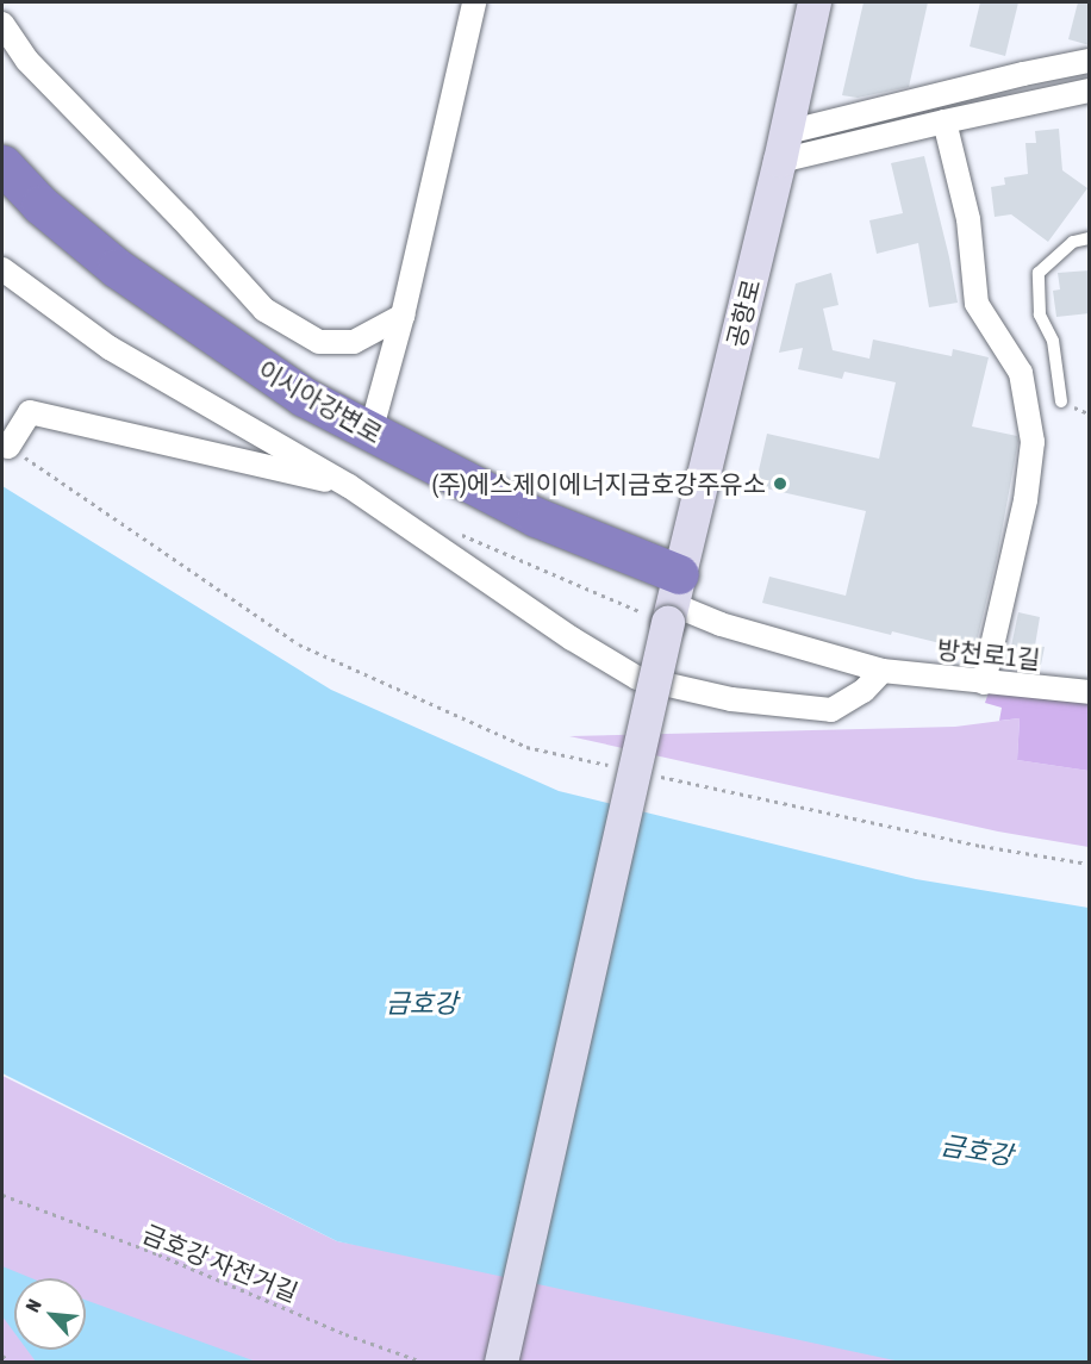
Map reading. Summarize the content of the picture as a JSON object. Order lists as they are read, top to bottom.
{
  "streets": {
    "highway": ["이시아강변로"],
    "main road": ["공항로"],
    "street": ["방천로1길"],
    "path": ["금호강 자전거길"]
  },
  "crossings": [
    ["공항로", "이시아강변로"],
    ["공항로", "방천로1길"],
    ["이시아강변로", "방천로1길"]
  ],
  "water": ["금호강"],
  "places": ["(주)에스제이에너지금호강주유소"],
  "north": "top left"
}
